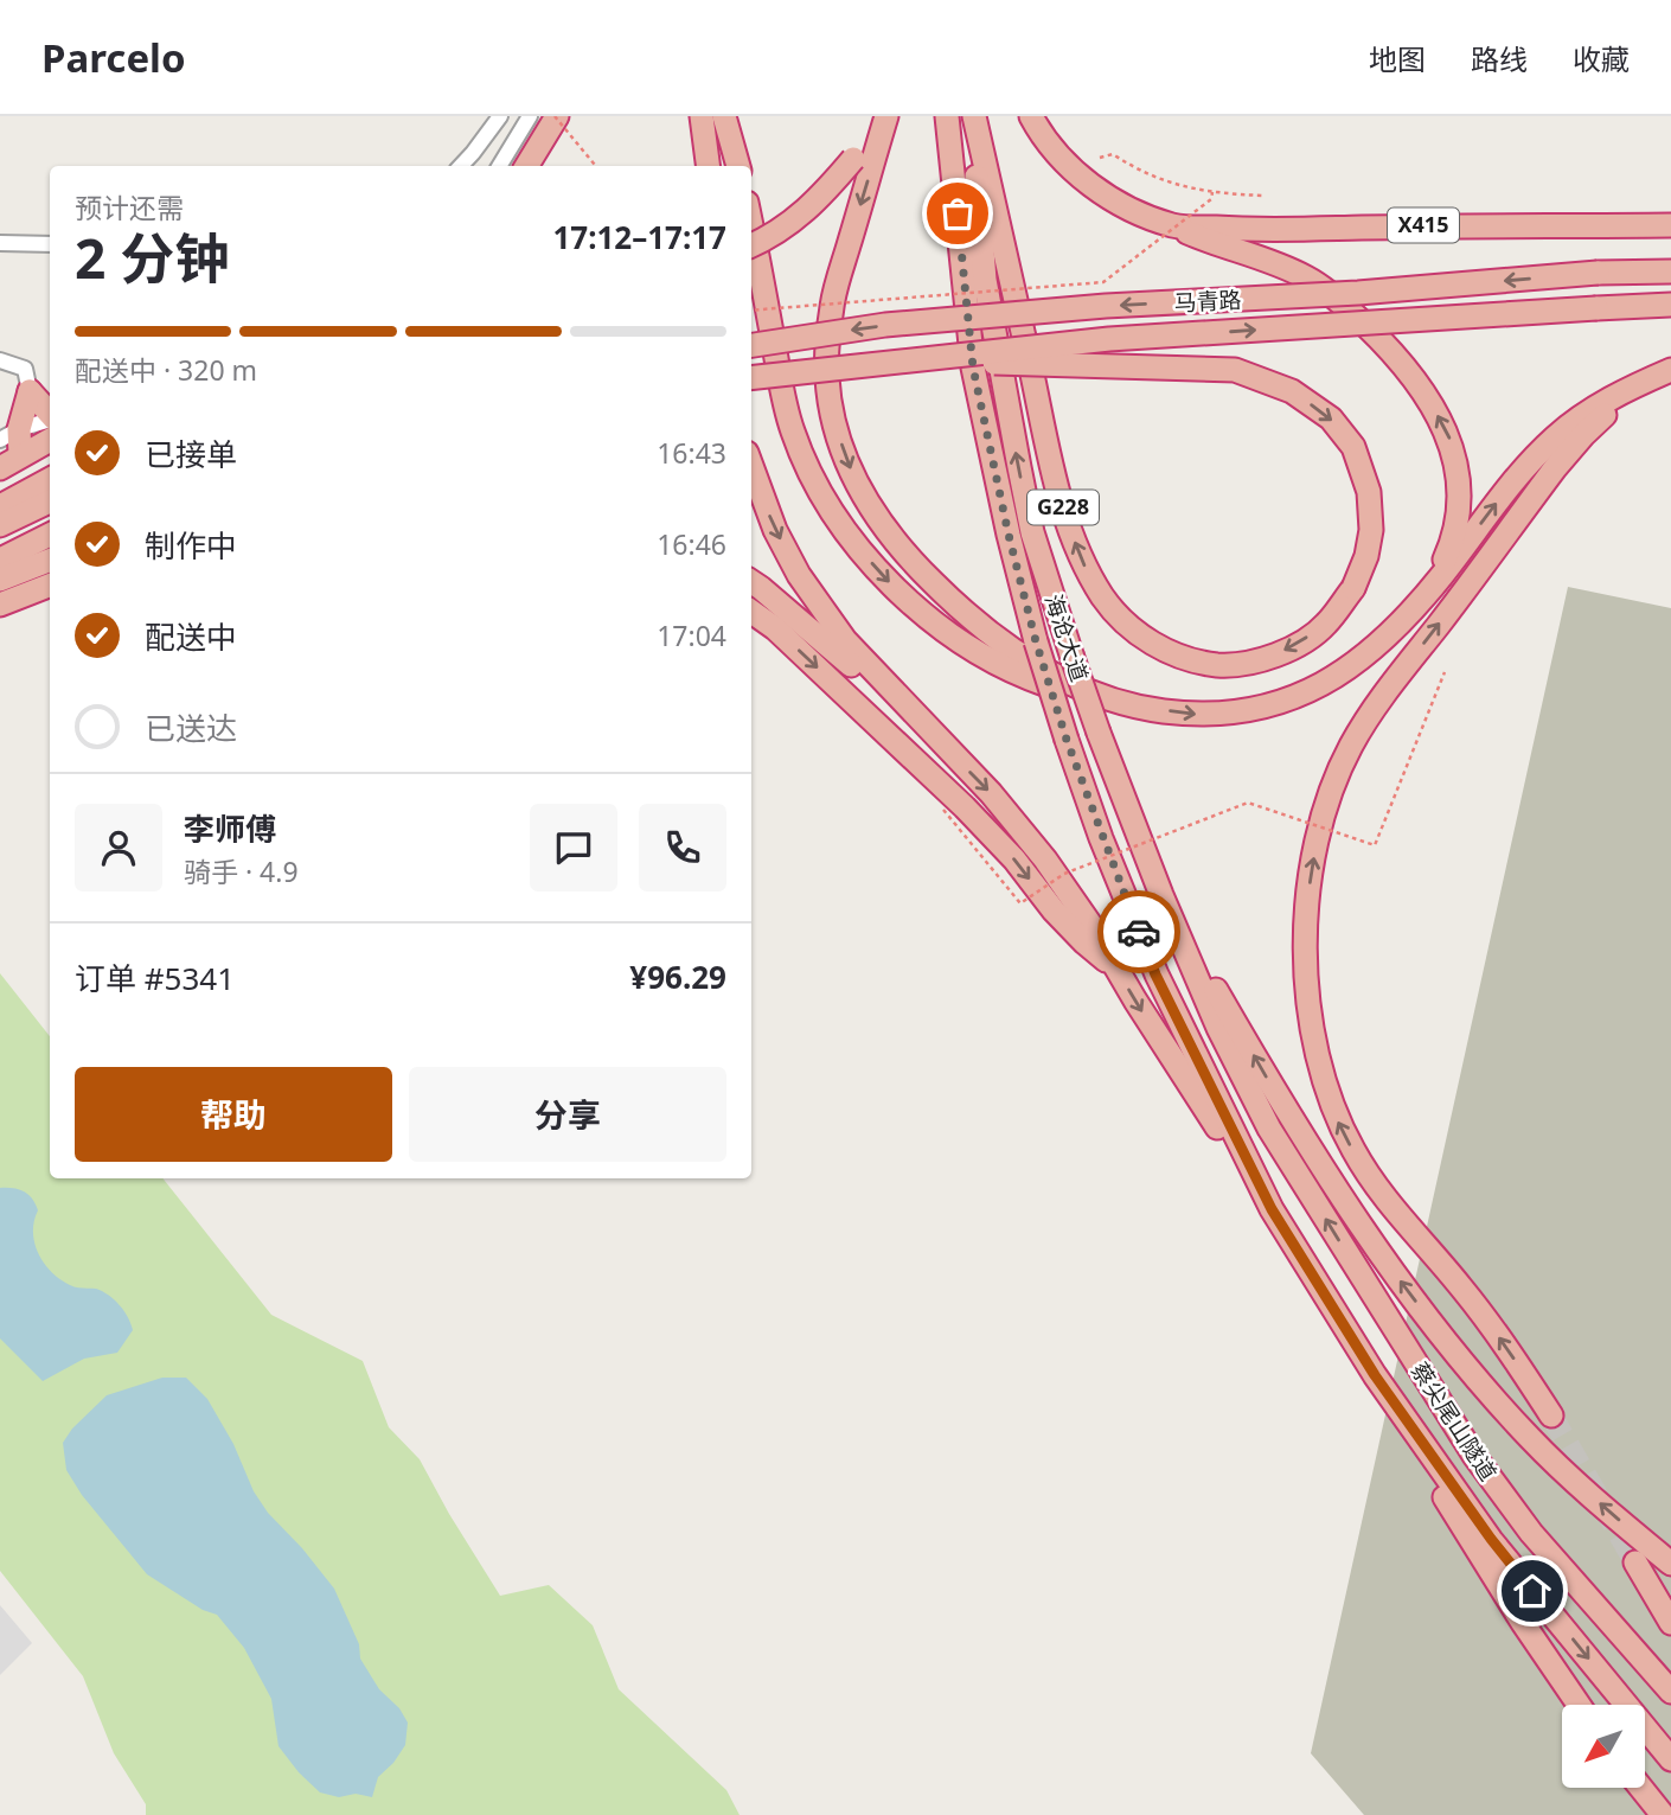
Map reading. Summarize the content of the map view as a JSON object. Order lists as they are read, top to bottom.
{
  "streets": {
    "highway": [
      "X415",
      "马青路",
      "G228",
      "海沧大道",
      "蔡尖尾山隧道"
    ]
  },
  "crossings": [
    ["马青路", "G228"],
    ["G228", "海沧大道"],
    ["海沧大道", "蔡尖尾山隧道"]
  ],
  "north": "bottom left",
  "page": {
    "header": "Parcelo",
    "nav": ["地图", "路线", "收藏"],
    "heading": ["2 分钟", "预计还需", "17:12–17:17"],
    "panel": [
      "李师傅",
      "骑手 · 4.9",
      "订单 #5341",
      "¥96.29"
    ],
    "bar": "配送中 · 320 m",
    "list": [
      ["已接单", "16:43"],
      ["制作中", "16:46"],
      ["配送中", "17:04"],
      "已送达"
    ],
    "buttons": ["帮助", "分享"]
  }
}
